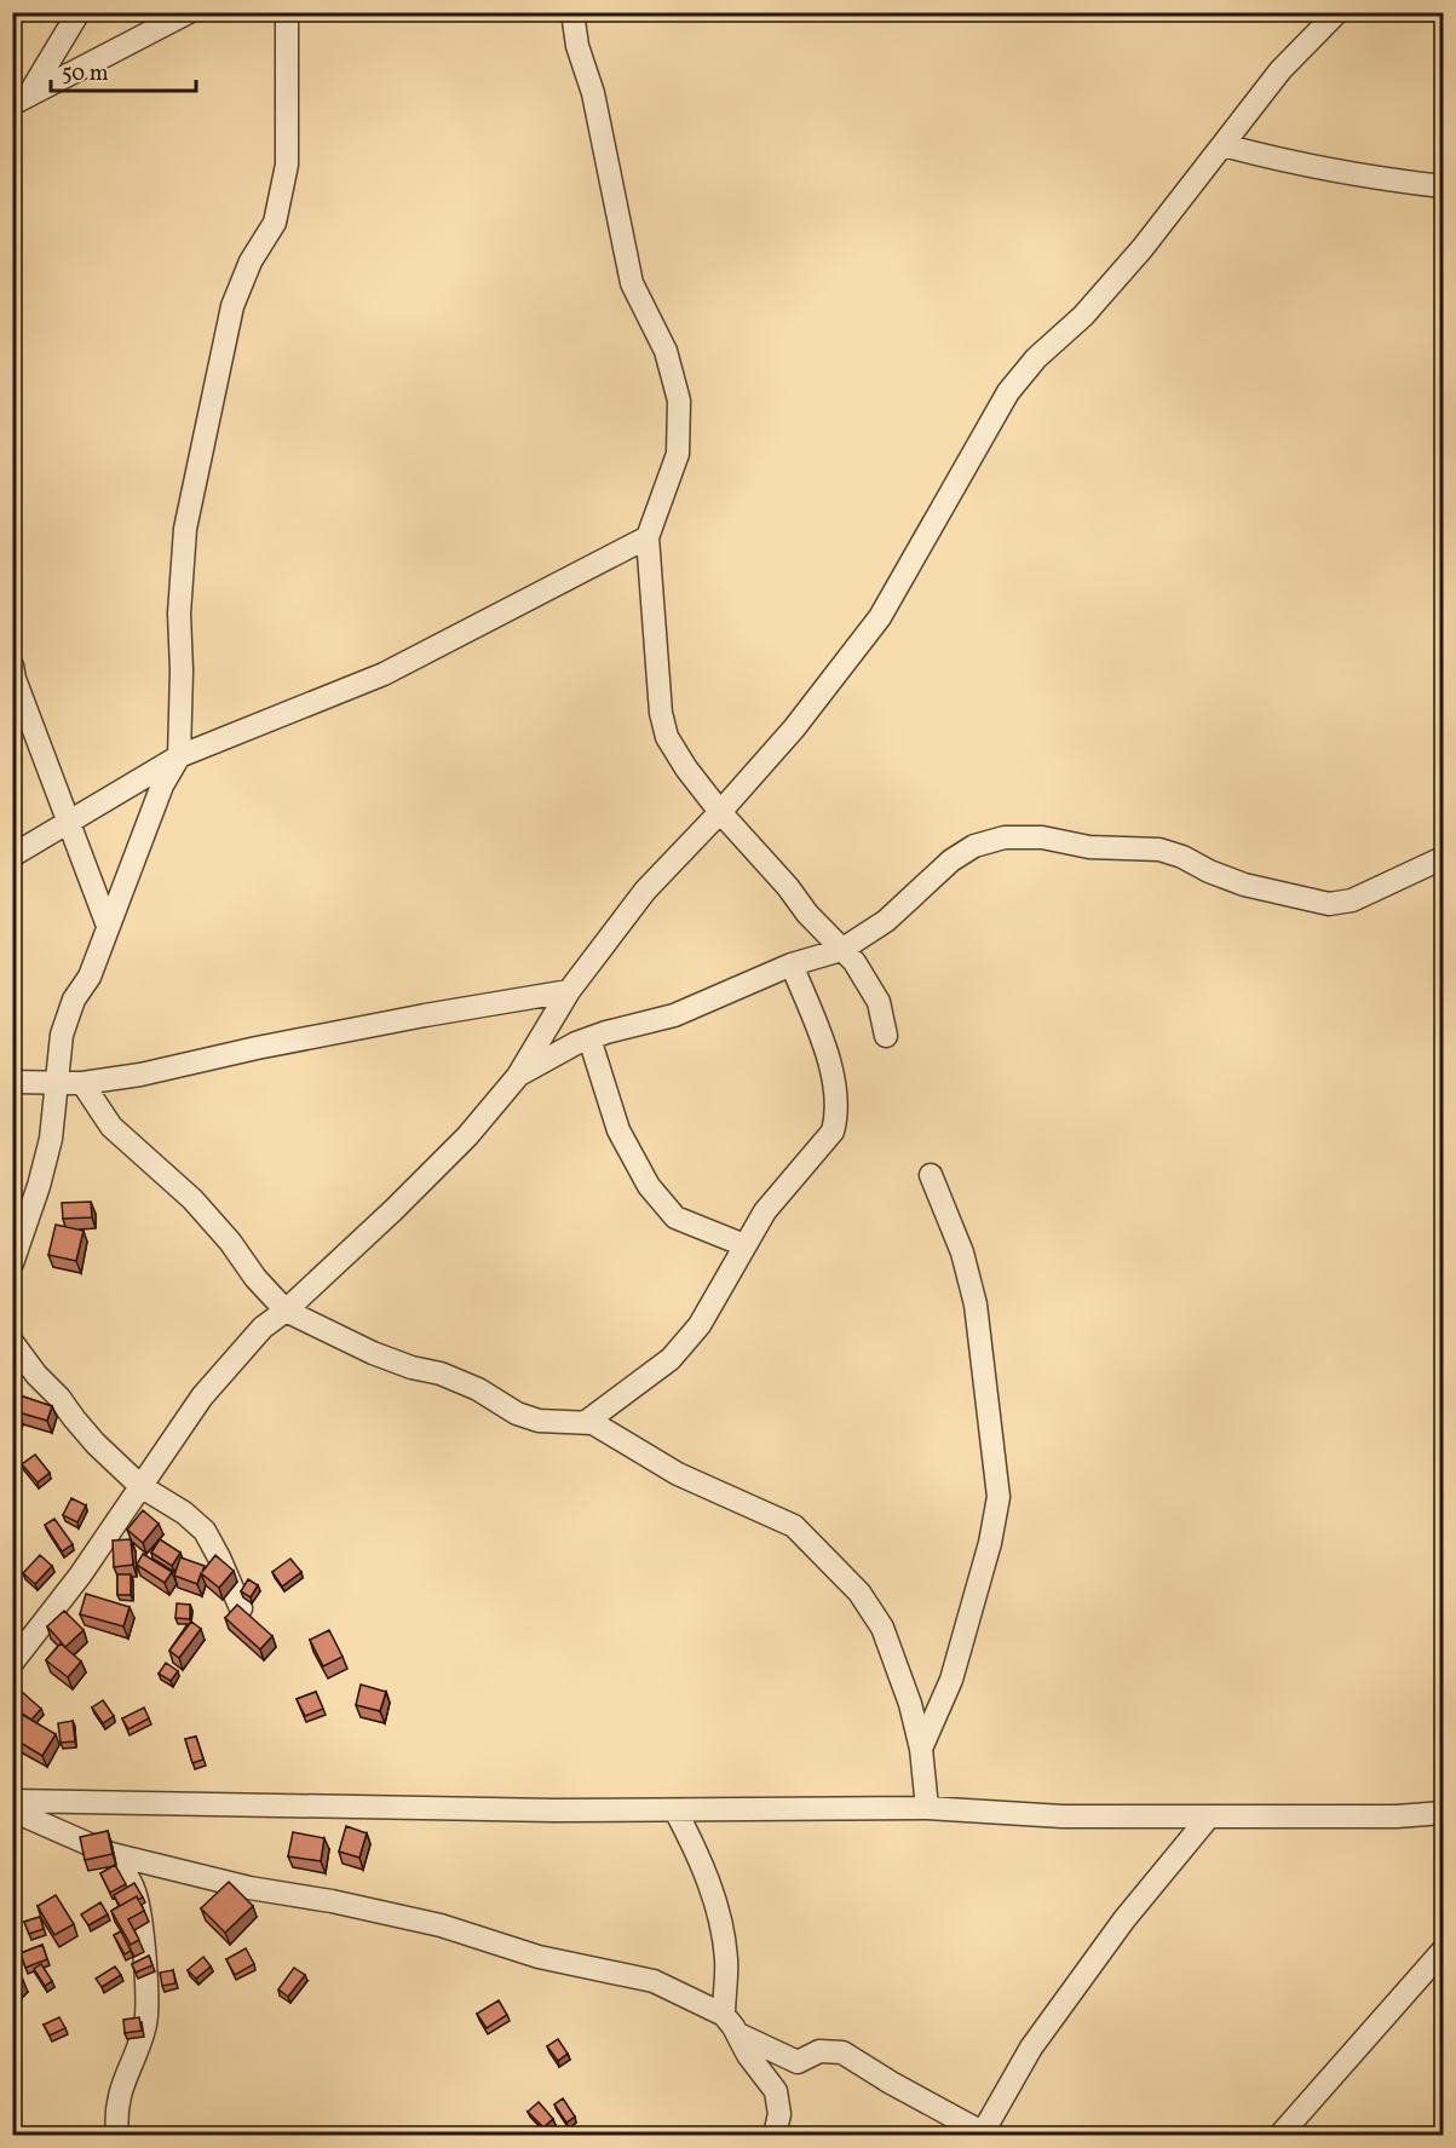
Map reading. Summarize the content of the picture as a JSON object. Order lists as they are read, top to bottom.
{
  "scale_bar": "50 m"
}
